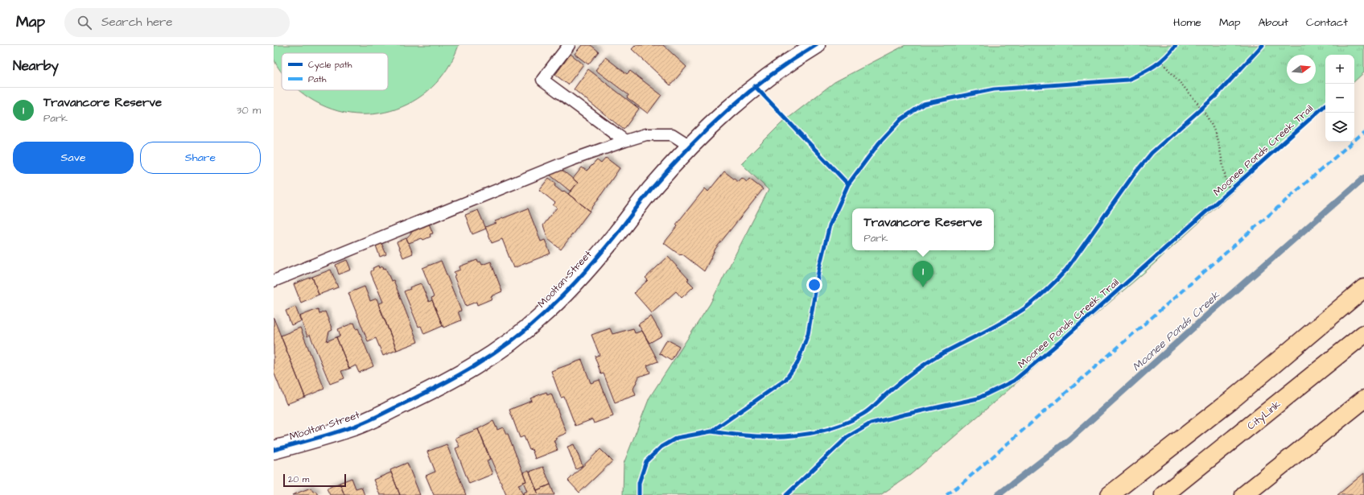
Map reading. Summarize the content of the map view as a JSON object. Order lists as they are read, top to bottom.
{
  "streets": {
    "highway": ["CityLink"],
    "street": ["Mooltan Street"],
    "cycle path": ["Moonee Ponds Creek Trail"]
  },
  "water": ["Moonee Ponds Creek"],
  "legend": ["Cycle path", "Path"],
  "scale_bar": "20 m",
  "north": "right",
  "page": {
    "header": "Map",
    "search": "Search here",
    "nav": [
      "Home",
      "Map",
      "About",
      "Contact"
    ],
    "heading": "Nearby",
    "map_buttons": ["+", "−"],
    "list": [
      {
        "mark": "1",
        "name": "Travancore Reserve",
        "note": "Park",
        "value": "30 m"
      }
    ],
    "buttons": ["Save", "Share"],
    "popup": ["Travancore Reserve", "Park"],
    "pins": "1",
    "scale": "20 m"
  }
}
